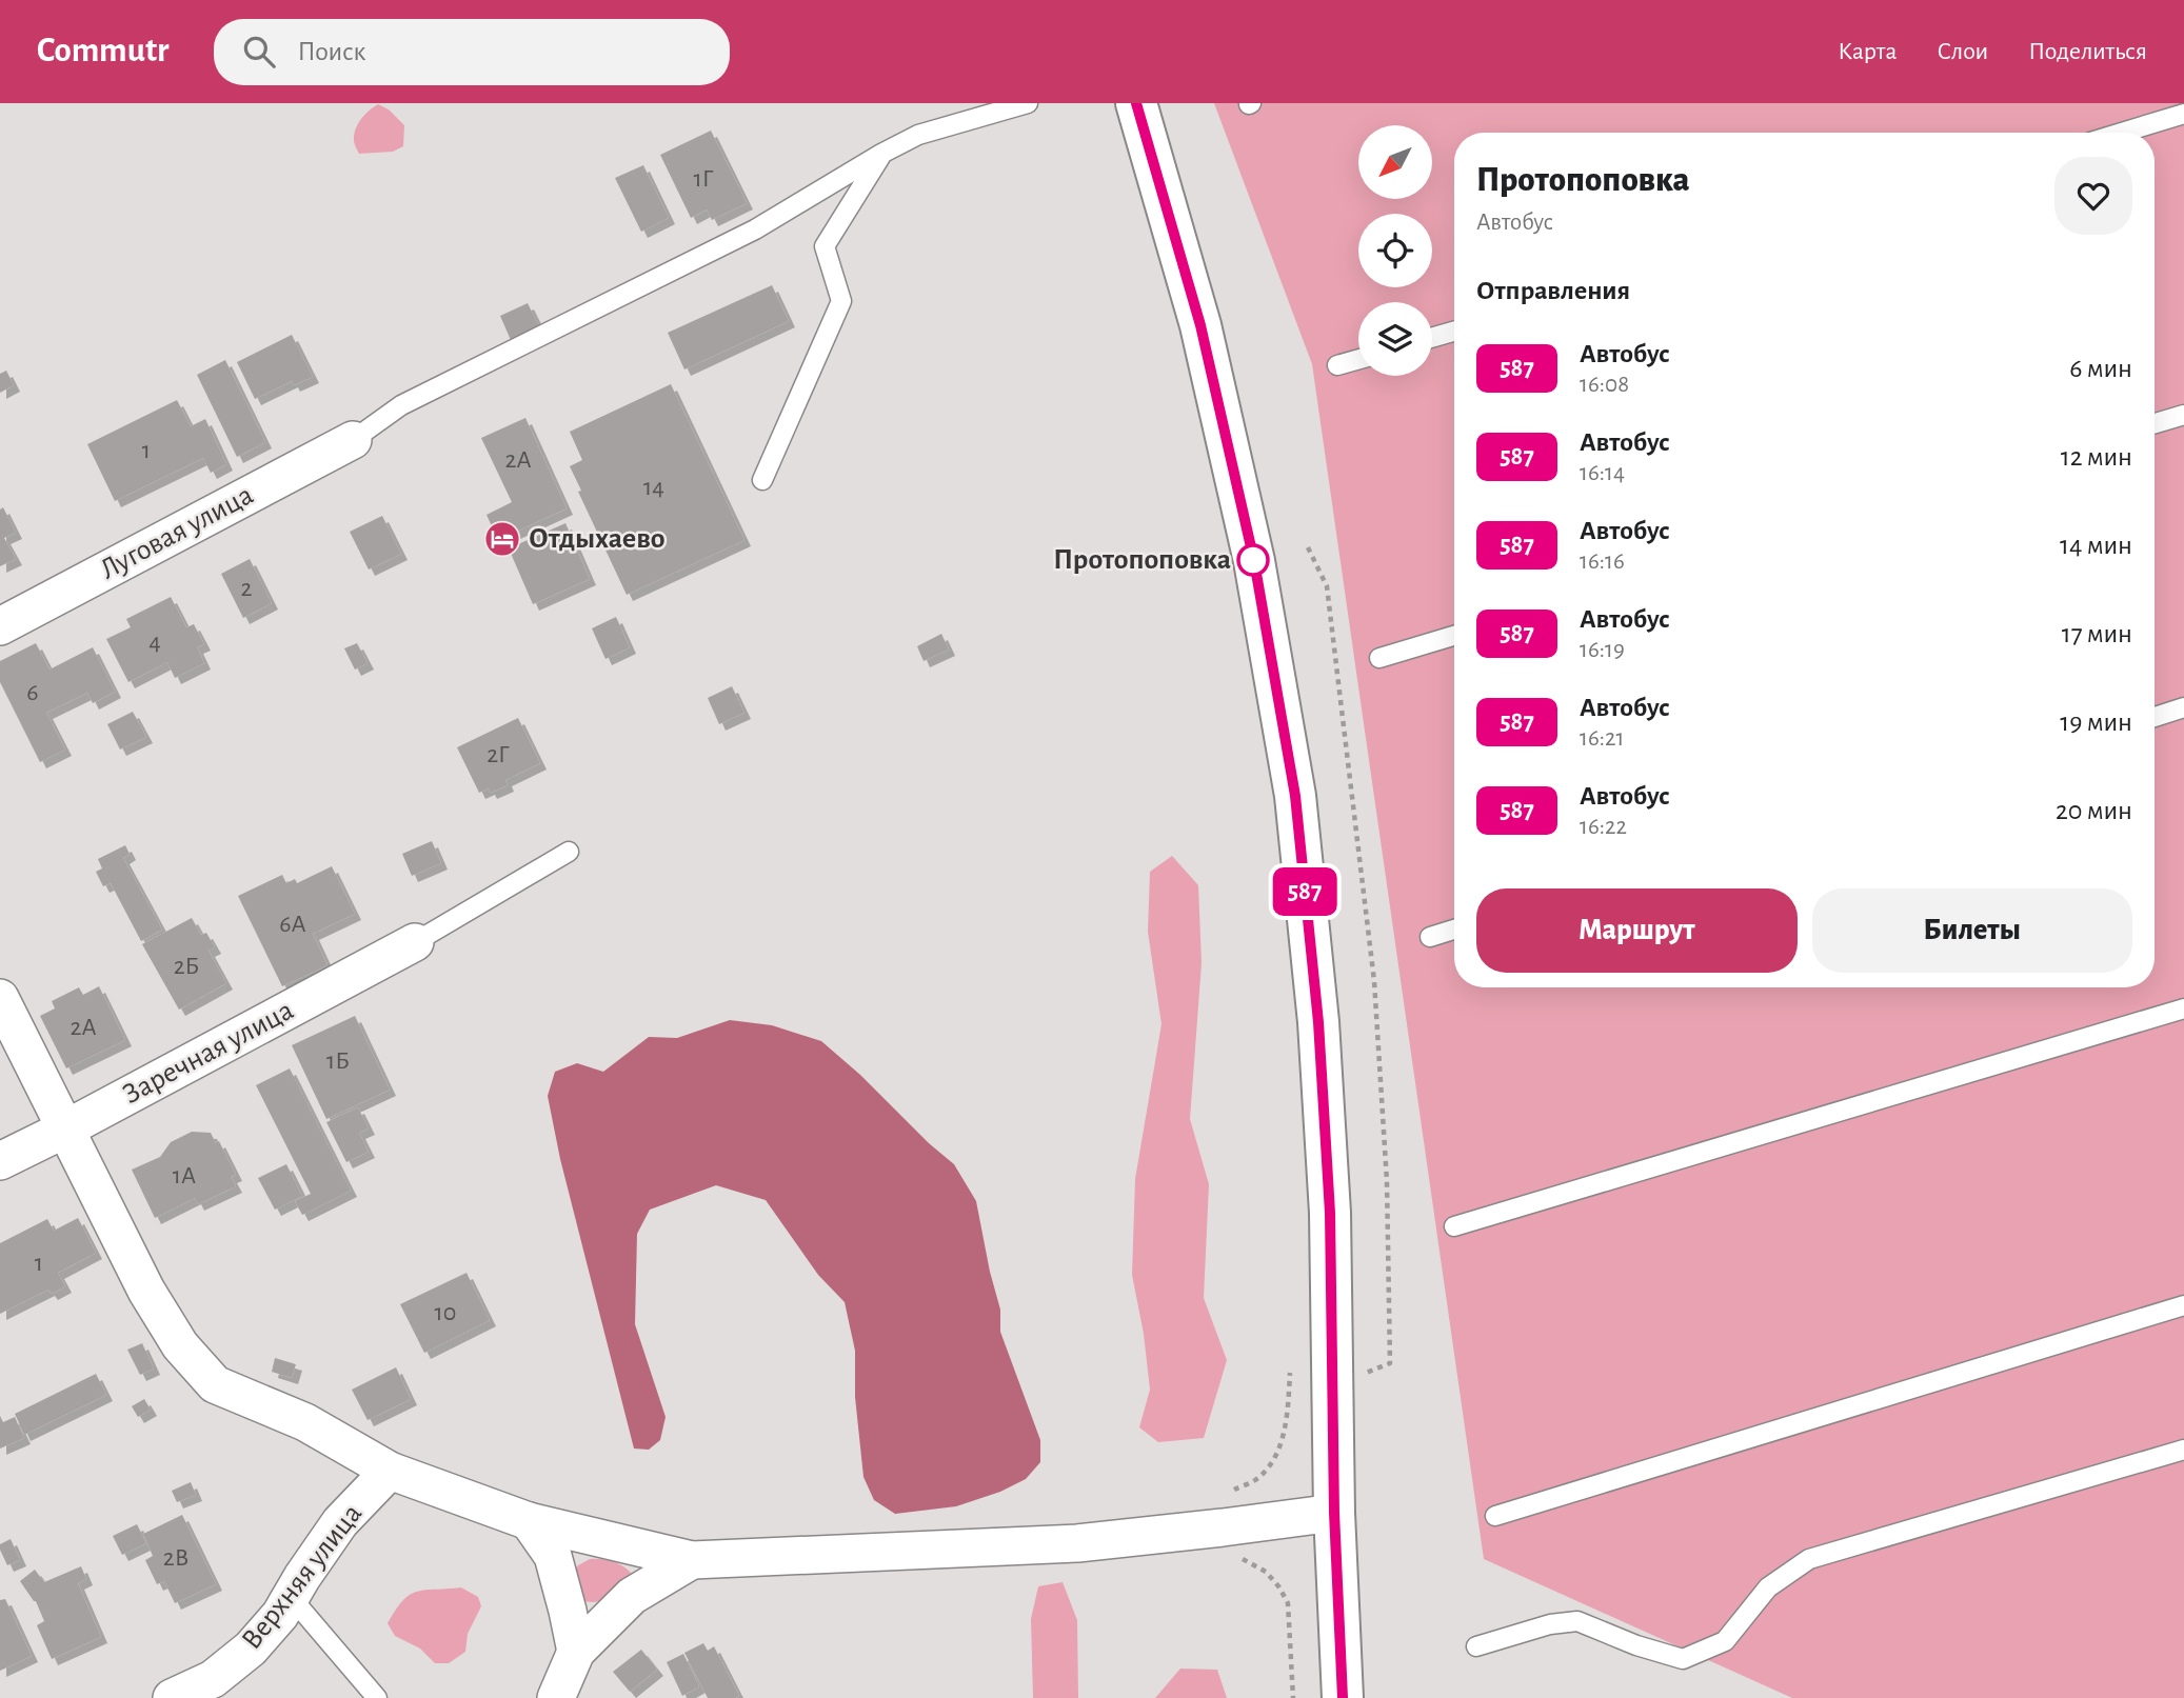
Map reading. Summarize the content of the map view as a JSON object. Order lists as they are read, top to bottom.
{
  "streets": {
    "street": ["Луговая улица", "Заречная улица", "Верхняя улица"]
  },
  "places": {
    "hotel": ["Отдыхаево"],
    "other": ["Протопоповка"]
  },
  "lines": ["bus line 587"],
  "house_numbers": [
    "1Г",
    "1",
    "2А",
    "14",
    "2",
    "4",
    "6",
    "2Г",
    "6А",
    "2Б",
    "2А",
    "1Б",
    "1А",
    "1",
    "10",
    "2В"
  ],
  "north": "bottom left",
  "page": {
    "header": "Commutr",
    "search": "Поиск",
    "nav": ["Карта", "Слои", "Поделиться"],
    "on_map": "587",
    "heading": [
      ["Протопоповка", "Автобус"],
      "Отправления"
    ],
    "list": [
      {
        "mark": "587",
        "name": "Автобус",
        "note": "16:08",
        "value": "6 мин"
      },
      {
        "mark": "587",
        "name": "Автобус",
        "note": "16:14",
        "value": "12 мин"
      },
      {
        "mark": "587",
        "name": "Автобус",
        "note": "16:16",
        "value": "14 мин"
      },
      {
        "mark": "587",
        "name": "Автобус",
        "note": "16:19",
        "value": "17 мин"
      },
      {
        "mark": "587",
        "name": "Автобус",
        "note": "16:21",
        "value": "19 мин"
      },
      {
        "mark": "587",
        "name": "Автобус",
        "note": "16:22",
        "value": "20 мин"
      }
    ],
    "buttons": ["Маршрут", "Билеты"]
  }
}
